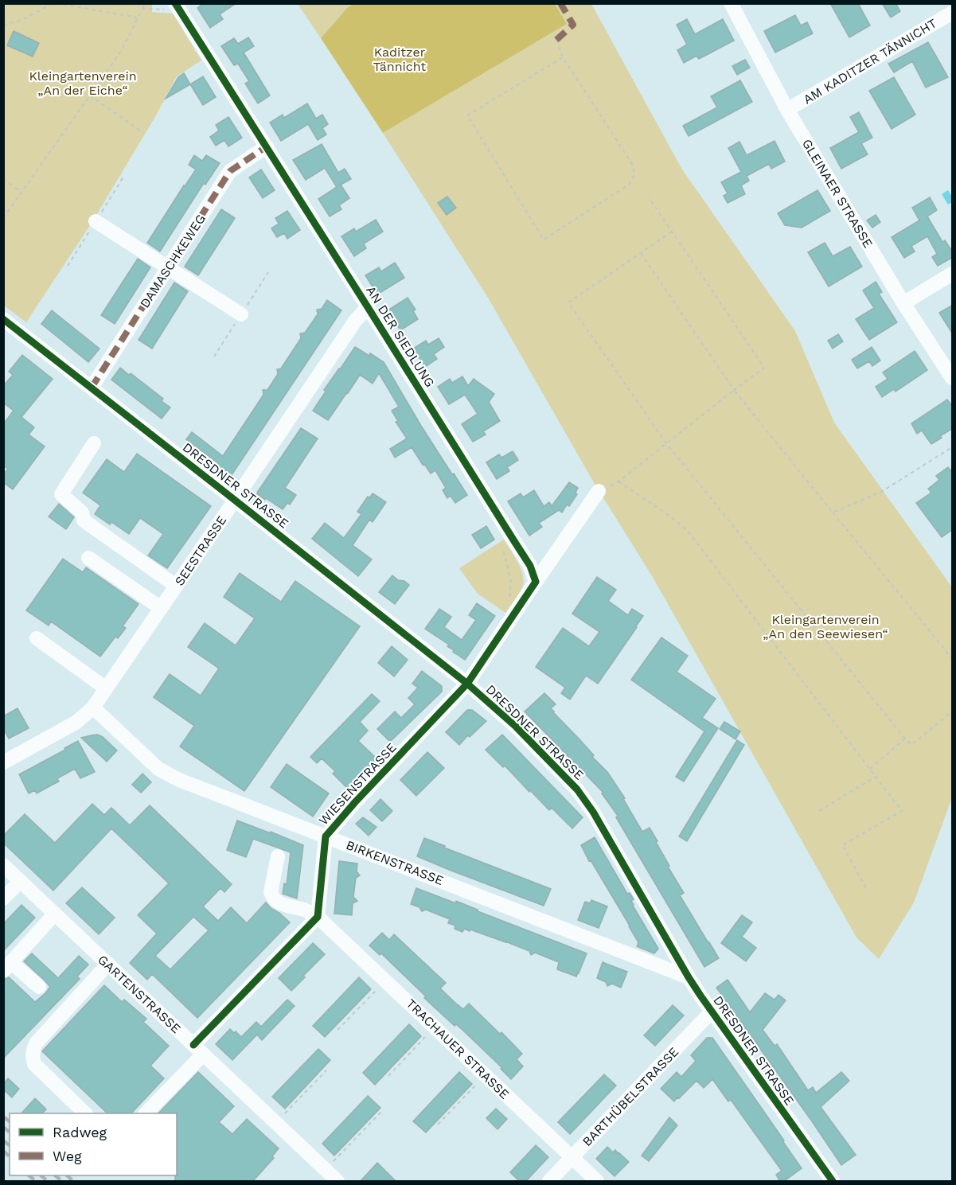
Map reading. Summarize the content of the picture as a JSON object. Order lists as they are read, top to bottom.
{
  "streets": {
    "street": [
      "AM KADITZER TÄNNICHT",
      "GLEINAER STRASSE",
      "DAMASCHKEWEG",
      "AN DER SIEDLUNG",
      "DRESDNER STRASSE",
      "SEESTRASSE",
      "WIESENSTRASSE",
      "BIRKENSTRASSE",
      "GARTENSTRASSE",
      "TRACHAUER STRASSE",
      "BARTHÜBELSTRASSE"
    ]
  },
  "crossings": [
    ["AM KADITZER TÄNNICHT", "GLEINAER STRASSE"],
    ["DAMASCHKEWEG", "AN DER SIEDLUNG"],
    ["DAMASCHKEWEG", "DRESDNER STRASSE"],
    ["AN DER SIEDLUNG", "SEESTRASSE"],
    ["DRESDNER STRASSE", "SEESTRASSE"],
    ["DRESDNER STRASSE", "WIESENSTRASSE"],
    ["DRESDNER STRASSE", "BIRKENSTRASSE"],
    ["DRESDNER STRASSE", "BARTHÜBELSTRASSE"],
    ["SEESTRASSE", "BIRKENSTRASSE"],
    ["WIESENSTRASSE", "BIRKENSTRASSE"],
    ["WIESENSTRASSE", "TRACHAUER STRASSE"],
    ["TRACHAUER STRASSE", "BARTHÜBELSTRASSE"]
  ],
  "parks": ["Kaditzer Tännicht", "Kleingartenverein „An der Eiche“", "Kleingartenverein „An den Seewiesen“"],
  "legend": ["Radweg", "Weg"]
}
